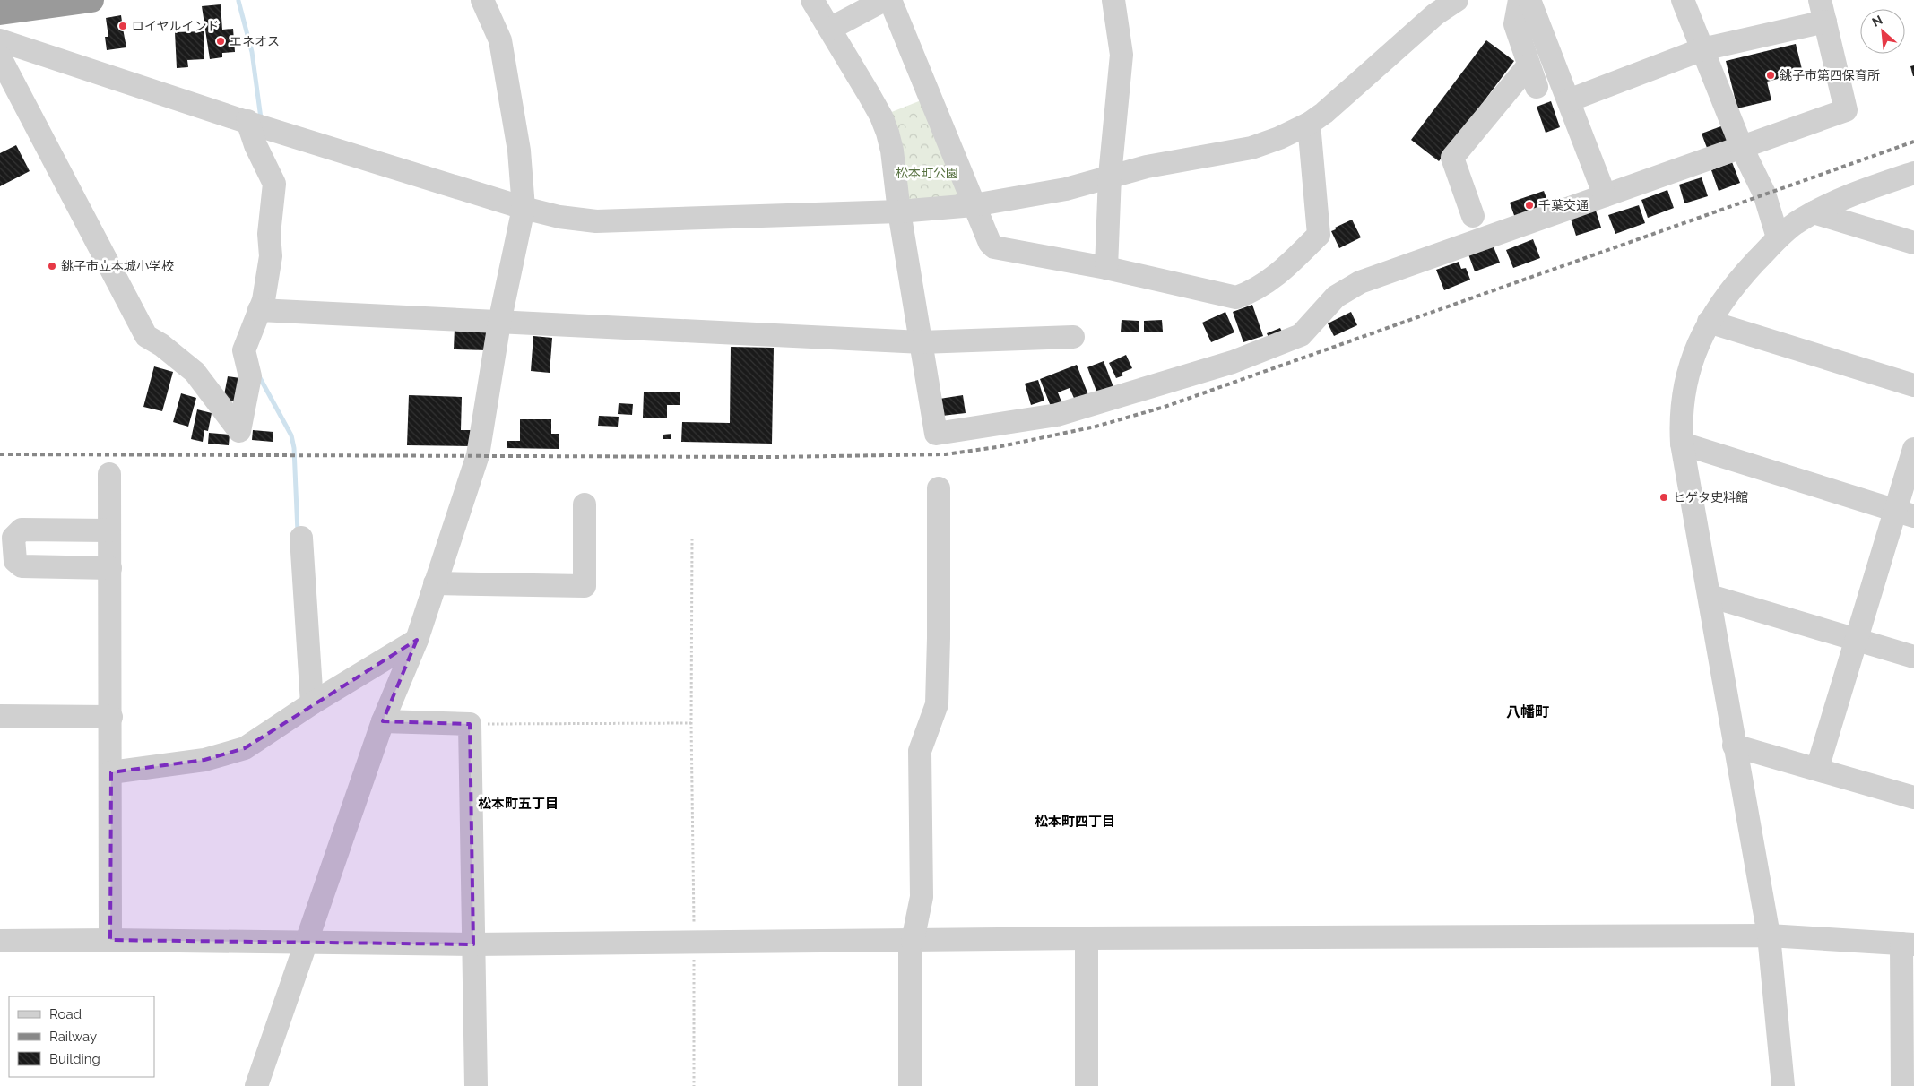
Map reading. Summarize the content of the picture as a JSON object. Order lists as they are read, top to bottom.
{
  "districts": ["八幡町", "松本町五丁目", "松本町四丁目"],
  "parks": ["松本町公園"],
  "places": [
    "ロイヤルインド",
    "エネオス",
    "銚子市第四保育所",
    "千葉交通",
    "銚子市立本城小学校",
    "ヒゲタ史料館"
  ],
  "legend": ["Road", "Railway", "Building"],
  "north": "top left"
}
